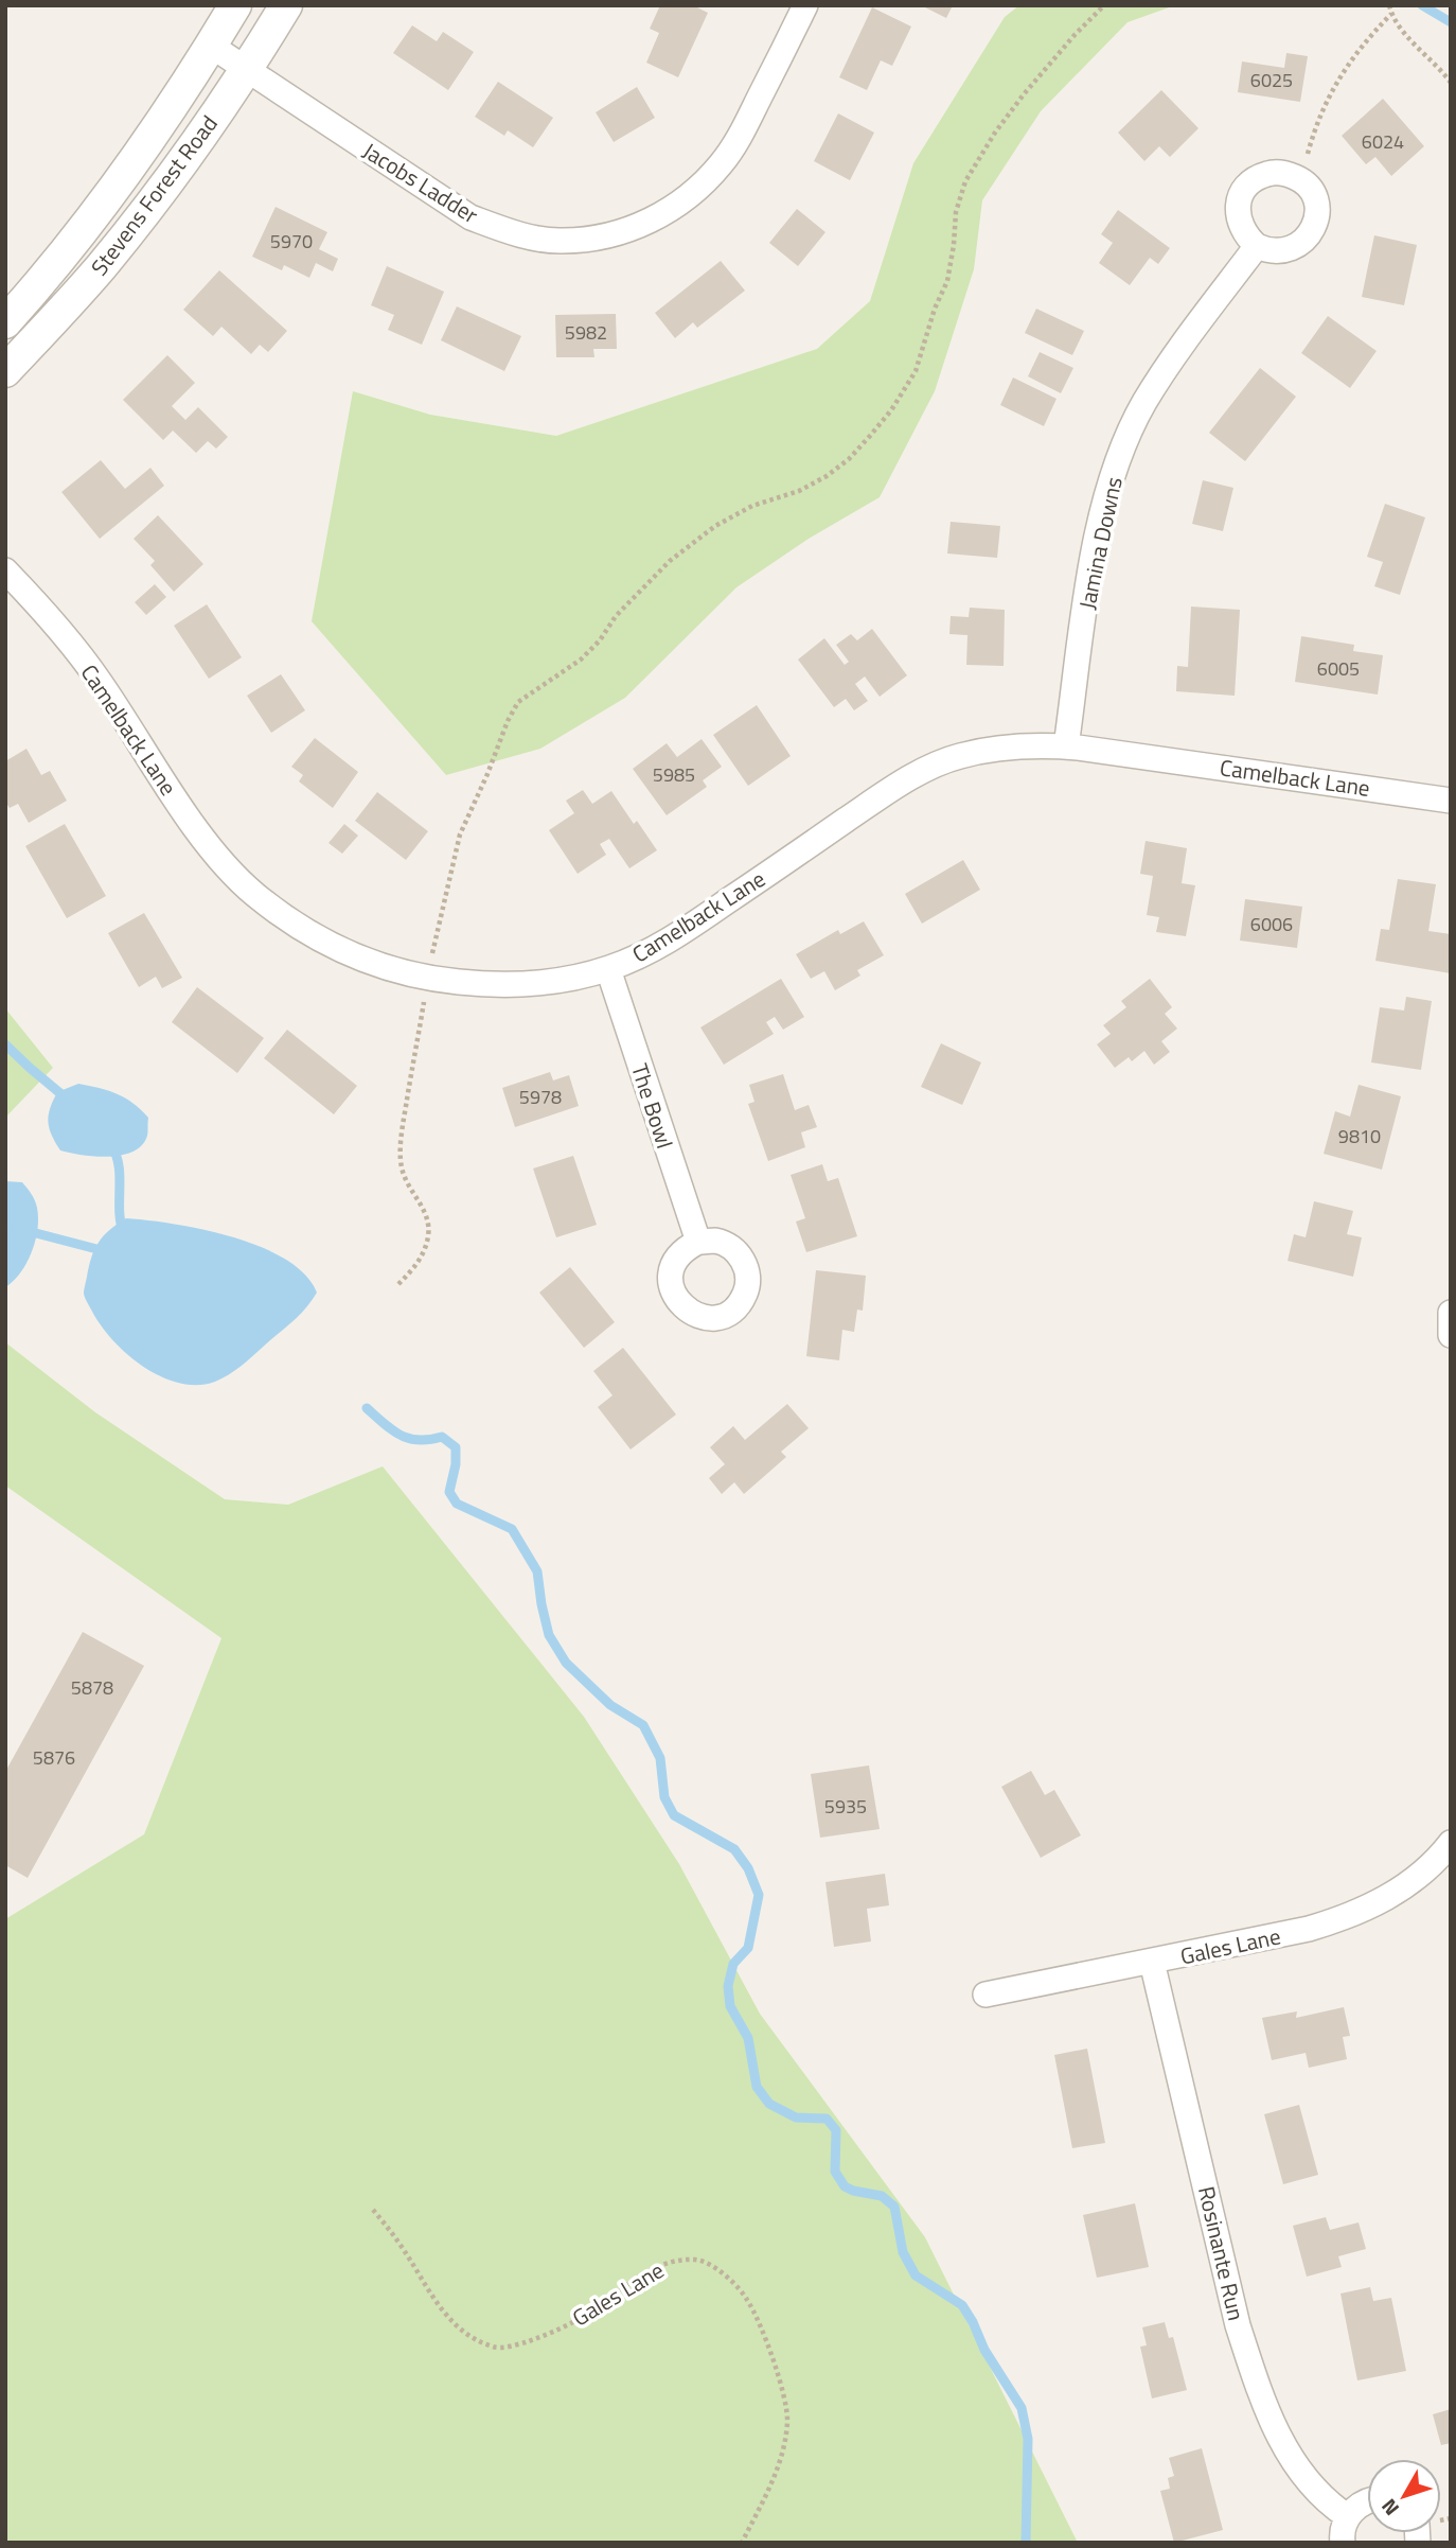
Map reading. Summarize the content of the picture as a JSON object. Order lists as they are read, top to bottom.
{
  "streets": {
    "street": [
      "Jacobs Ladder",
      "Stevens Forest Road",
      "Jamina Downs",
      "Camelback Lane",
      "The Bowl",
      "Gales Lane",
      "Rosinante Run"
    ]
  },
  "crossings": [
    ["Jacobs Ladder", "Stevens Forest Road"],
    ["Jamina Downs", "Camelback Lane"],
    ["Camelback Lane", "The Bowl"],
    ["Gales Lane", "Rosinante Run"]
  ],
  "house_numbers": [
    "6025",
    "6024",
    "5970",
    "5982",
    "6005",
    "5985",
    "6006",
    "5978",
    "9810",
    "5878",
    "5876",
    "5935"
  ],
  "north": "bottom left"
}
